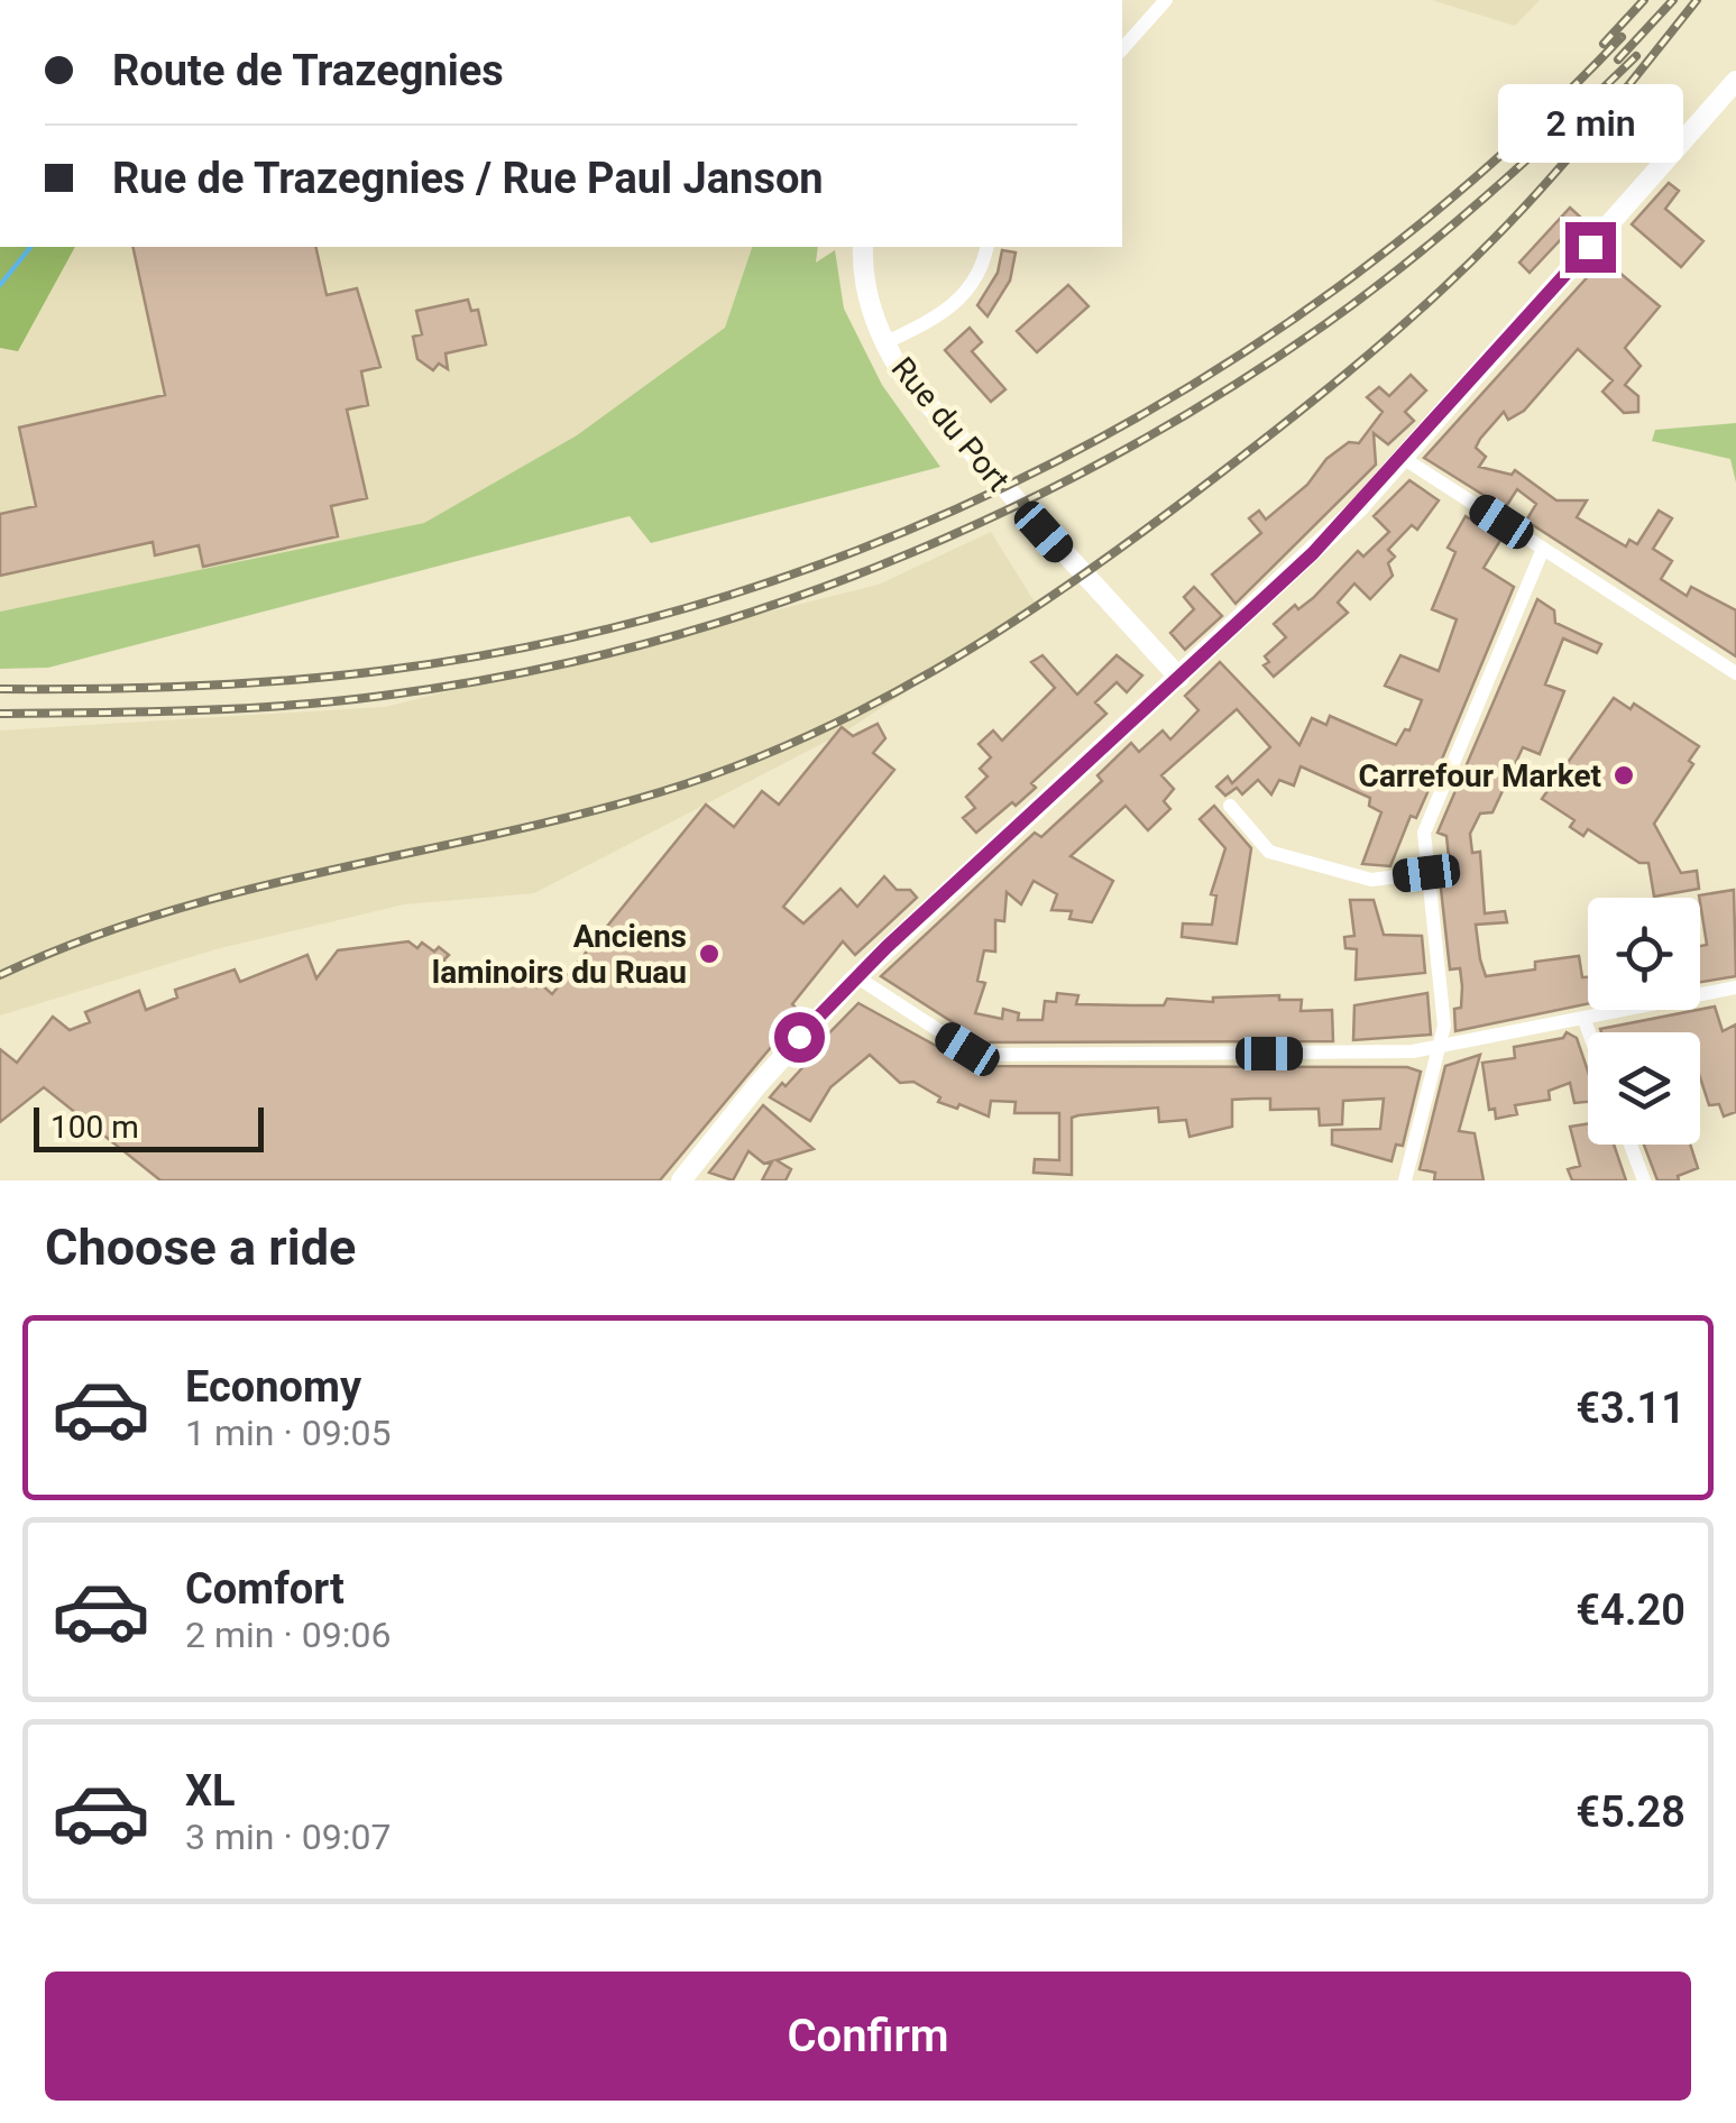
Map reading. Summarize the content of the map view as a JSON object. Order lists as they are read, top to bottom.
{
  "streets": {
    "main road": ["Rue du Port"]
  },
  "places": ["Carrefour Market", "Anciens laminoirs du Ruau"],
  "scale_bar": "100 m",
  "page": {
    "banner": ["Route de Trazegnies", "Rue de Trazegnies / Rue Paul Janson"],
    "bubble": "2 min",
    "scale": "100 m",
    "heading": "Choose a ride",
    "list": [
      {
        "name": "Economy",
        "note": "1 min · 09:05",
        "value": "€3.11"
      },
      {
        "name": "Comfort",
        "note": "2 min · 09:06",
        "value": "€4.20"
      },
      {
        "name": "XL",
        "note": "3 min · 09:07",
        "value": "€5.28"
      }
    ],
    "buttons": "Confirm"
  }
}
